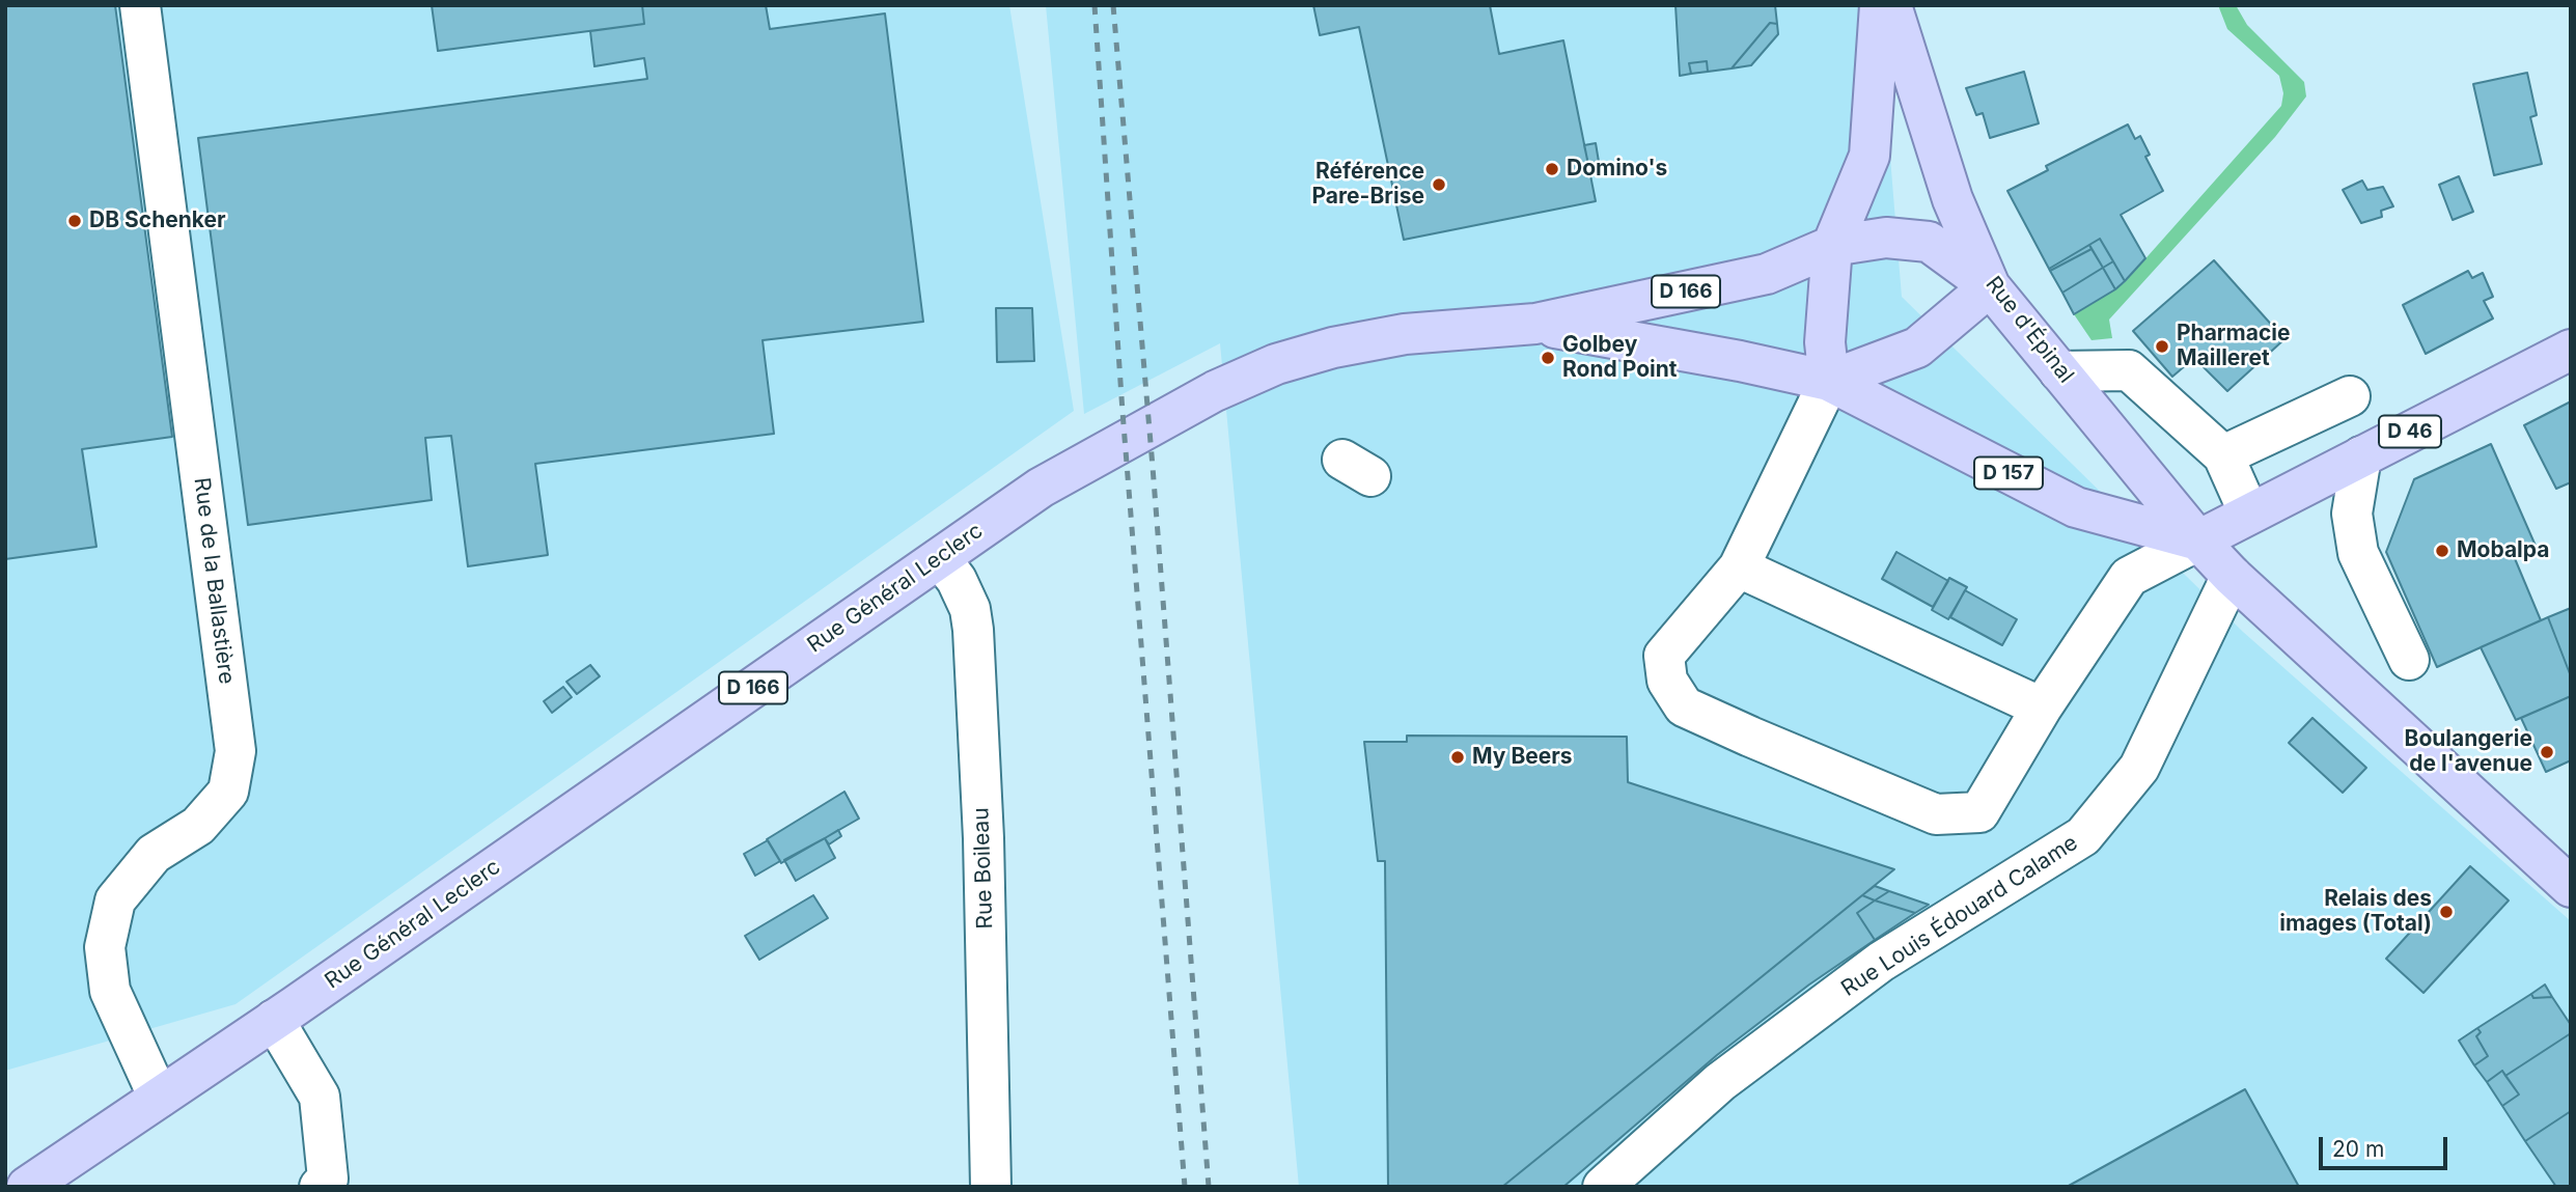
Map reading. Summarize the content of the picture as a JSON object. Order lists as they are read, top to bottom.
{
  "streets": {
    "main road": [
      "D 166",
      "Rue d'Épinal",
      "D 46",
      "D 157",
      "Rue Général Leclerc"
    ],
    "street": ["Rue de la Ballastière", "Rue Boileau", "Rue Louis Édouard Calame"]
  },
  "crossings": [
    ["D 166", "Rue d'Épinal"],
    ["D 166", "Rue Général Leclerc"],
    ["Rue d'Épinal", "D 46"],
    ["Rue d'Épinal", "D 157"],
    ["Rue d'Épinal", "Rue Louis Édouard Calame"],
    ["D 46", "D 157"],
    ["D 157", "Rue Général Leclerc"],
    ["Rue de la Ballastière", "Rue Général Leclerc"],
    ["Rue Général Leclerc", "Rue Boileau"]
  ],
  "places": [
    "Domino's",
    "Référence Pare-Brise",
    "DB Schenker",
    "Pharmacie Mailleret",
    "Golbey Rond Point",
    "Mobalpa",
    "Boulangerie de l'avenue",
    "My Beers",
    "Relais des images (Total)"
  ],
  "scale_bar": "20 m"
}
